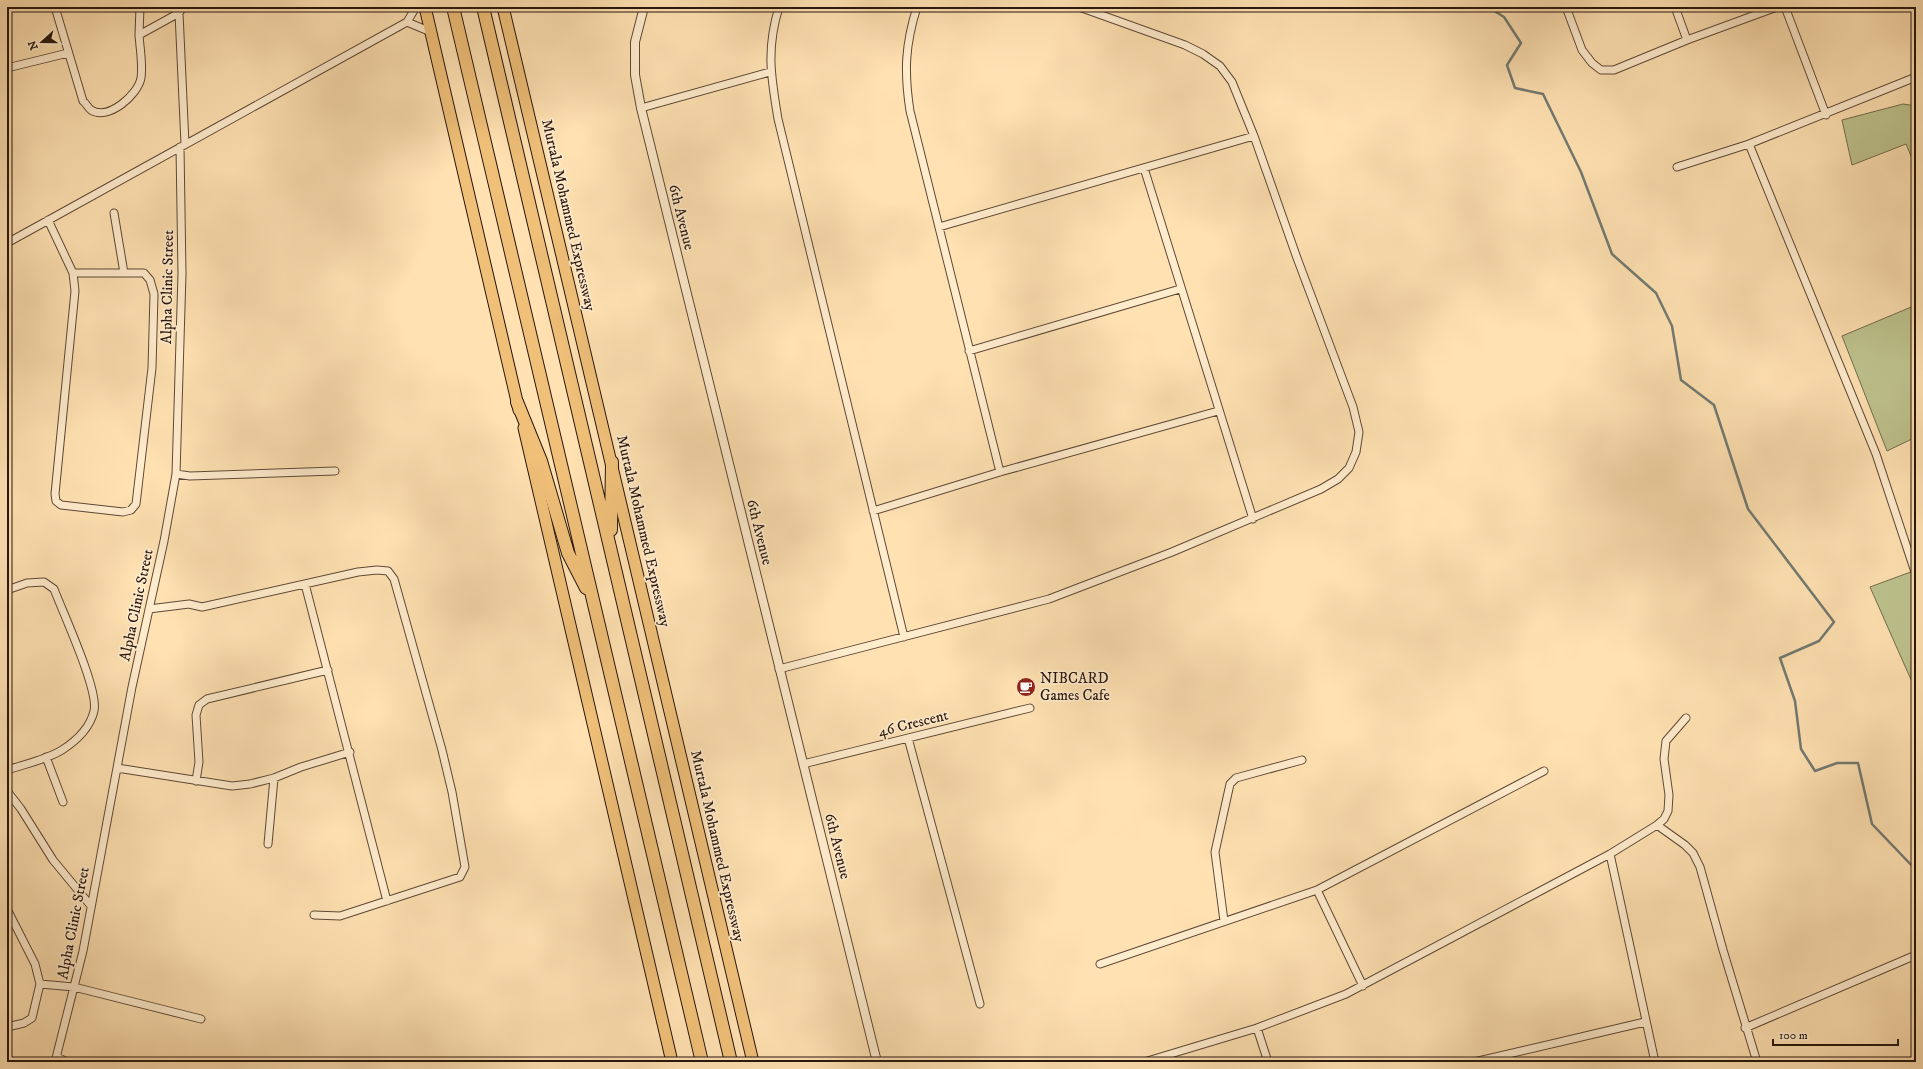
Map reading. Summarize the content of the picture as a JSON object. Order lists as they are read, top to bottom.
{
  "streets": {
    "highway": ["Murtala Mohammed Expressway"],
    "street": ["6th Avenue", "Alpha Clinic Street", "46 Crescent"]
  },
  "crossings": [
    ["6th Avenue", "46 Crescent"]
  ],
  "places": {
    "cafe": ["NIBCARD Games Cafe"]
  },
  "scale_bar": "100 m",
  "north": "left"
}
